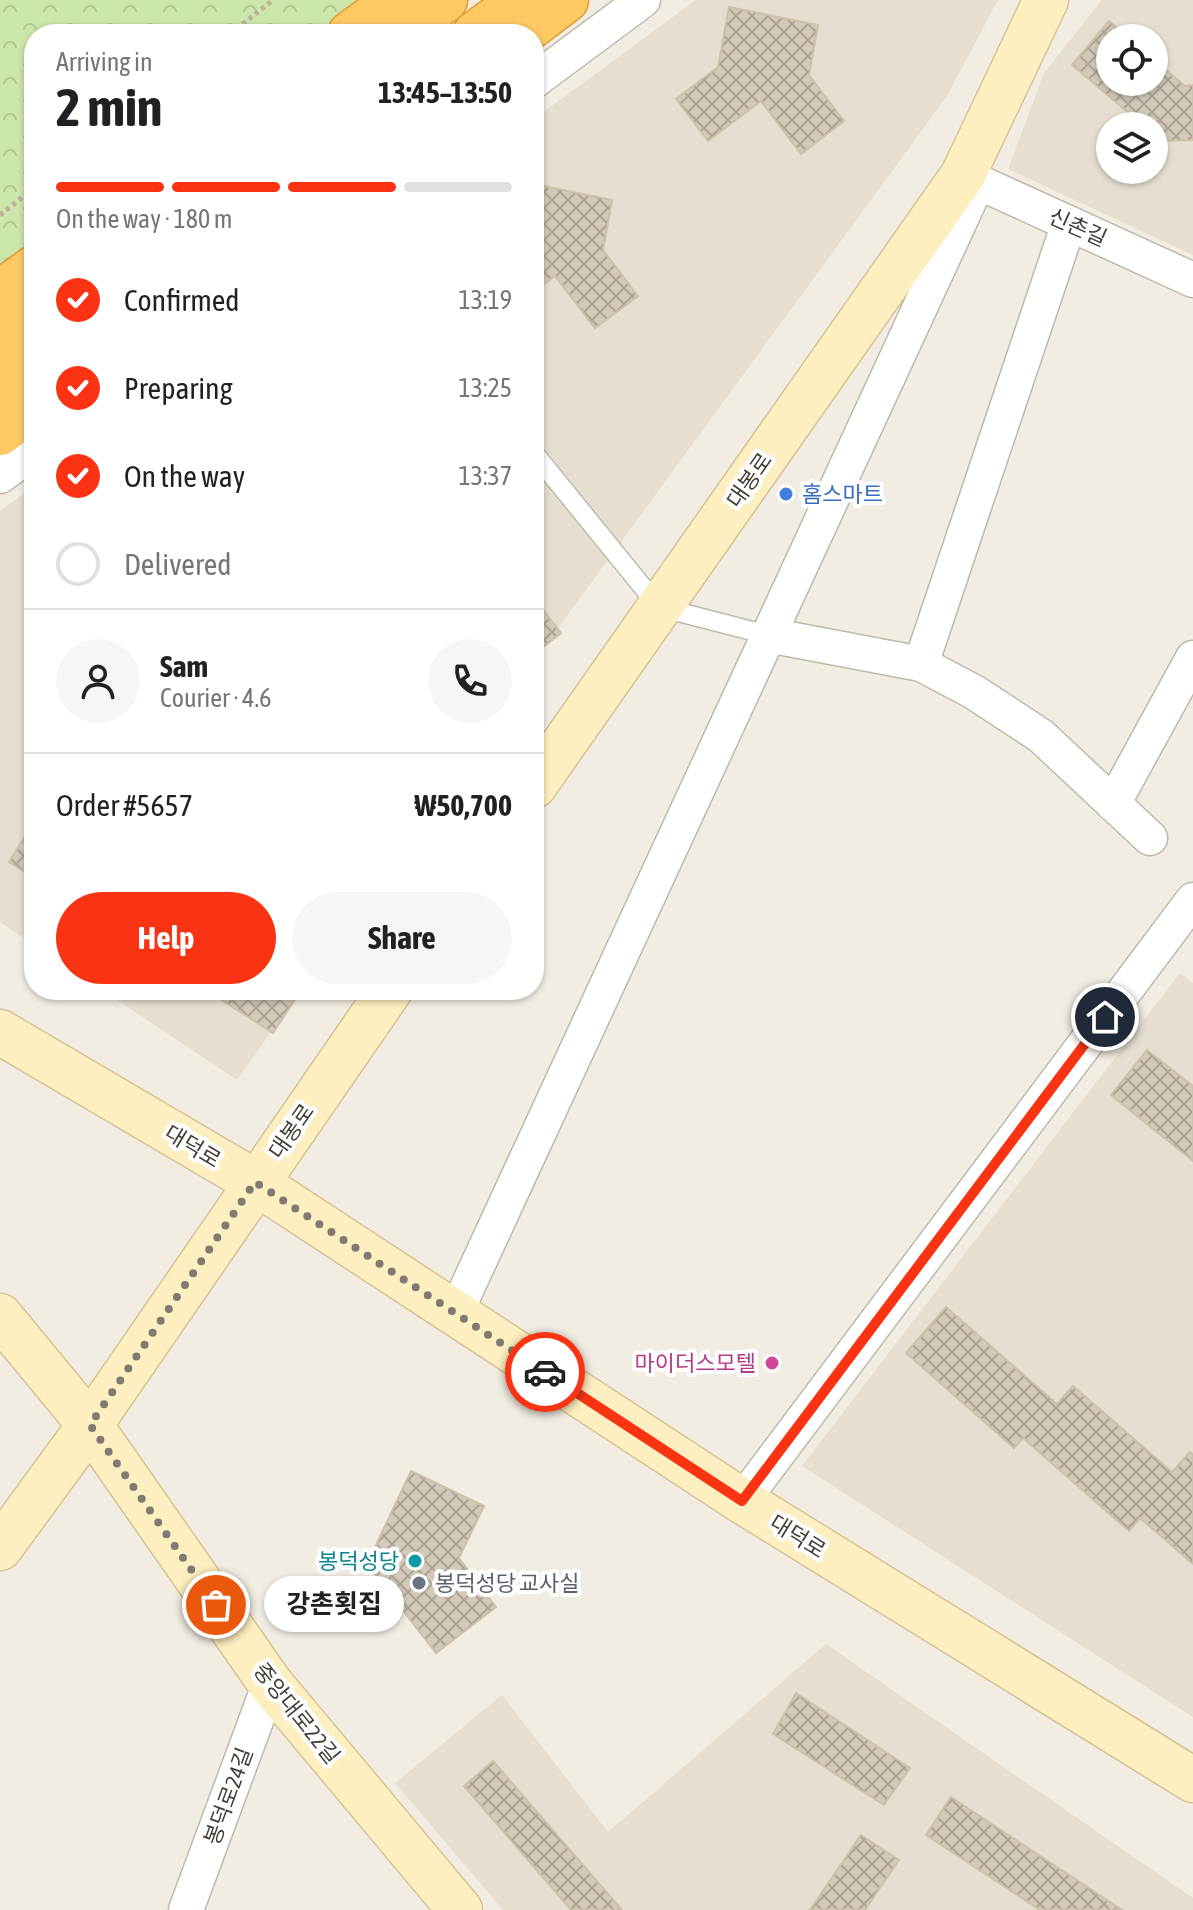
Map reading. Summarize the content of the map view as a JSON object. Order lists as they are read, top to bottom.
{
  "streets": {
    "street": [
      "신촌길",
      "대봉로",
      "대덕로",
      "중앙대로22길",
      "봉덕로24길"
    ]
  },
  "crossings": [
    ["신촌길", "대봉로"],
    ["대봉로", "대덕로"],
    ["대봉로", "중앙대로22길"],
    ["중앙대로22길", "봉덕로24길"]
  ],
  "places": [
    "홈스마트",
    "마이더스모텔",
    "봉덕성당",
    "봉덕성당 교사실",
    "강촌횟집"
  ],
  "page": {
    "heading": ["2 min", "Arriving in", "13:45–13:50"],
    "panel": [
      "Sam",
      "Courier · 4.6",
      "Order #5657",
      "₩50,700"
    ],
    "bar": "On the way · 180 m",
    "list": [
      ["Confirmed", "13:19"],
      ["Preparing", "13:25"],
      ["On the way", "13:37"],
      "Delivered"
    ],
    "buttons": ["Help", "Share"],
    "bubble": "강촌횟집"
  }
}
